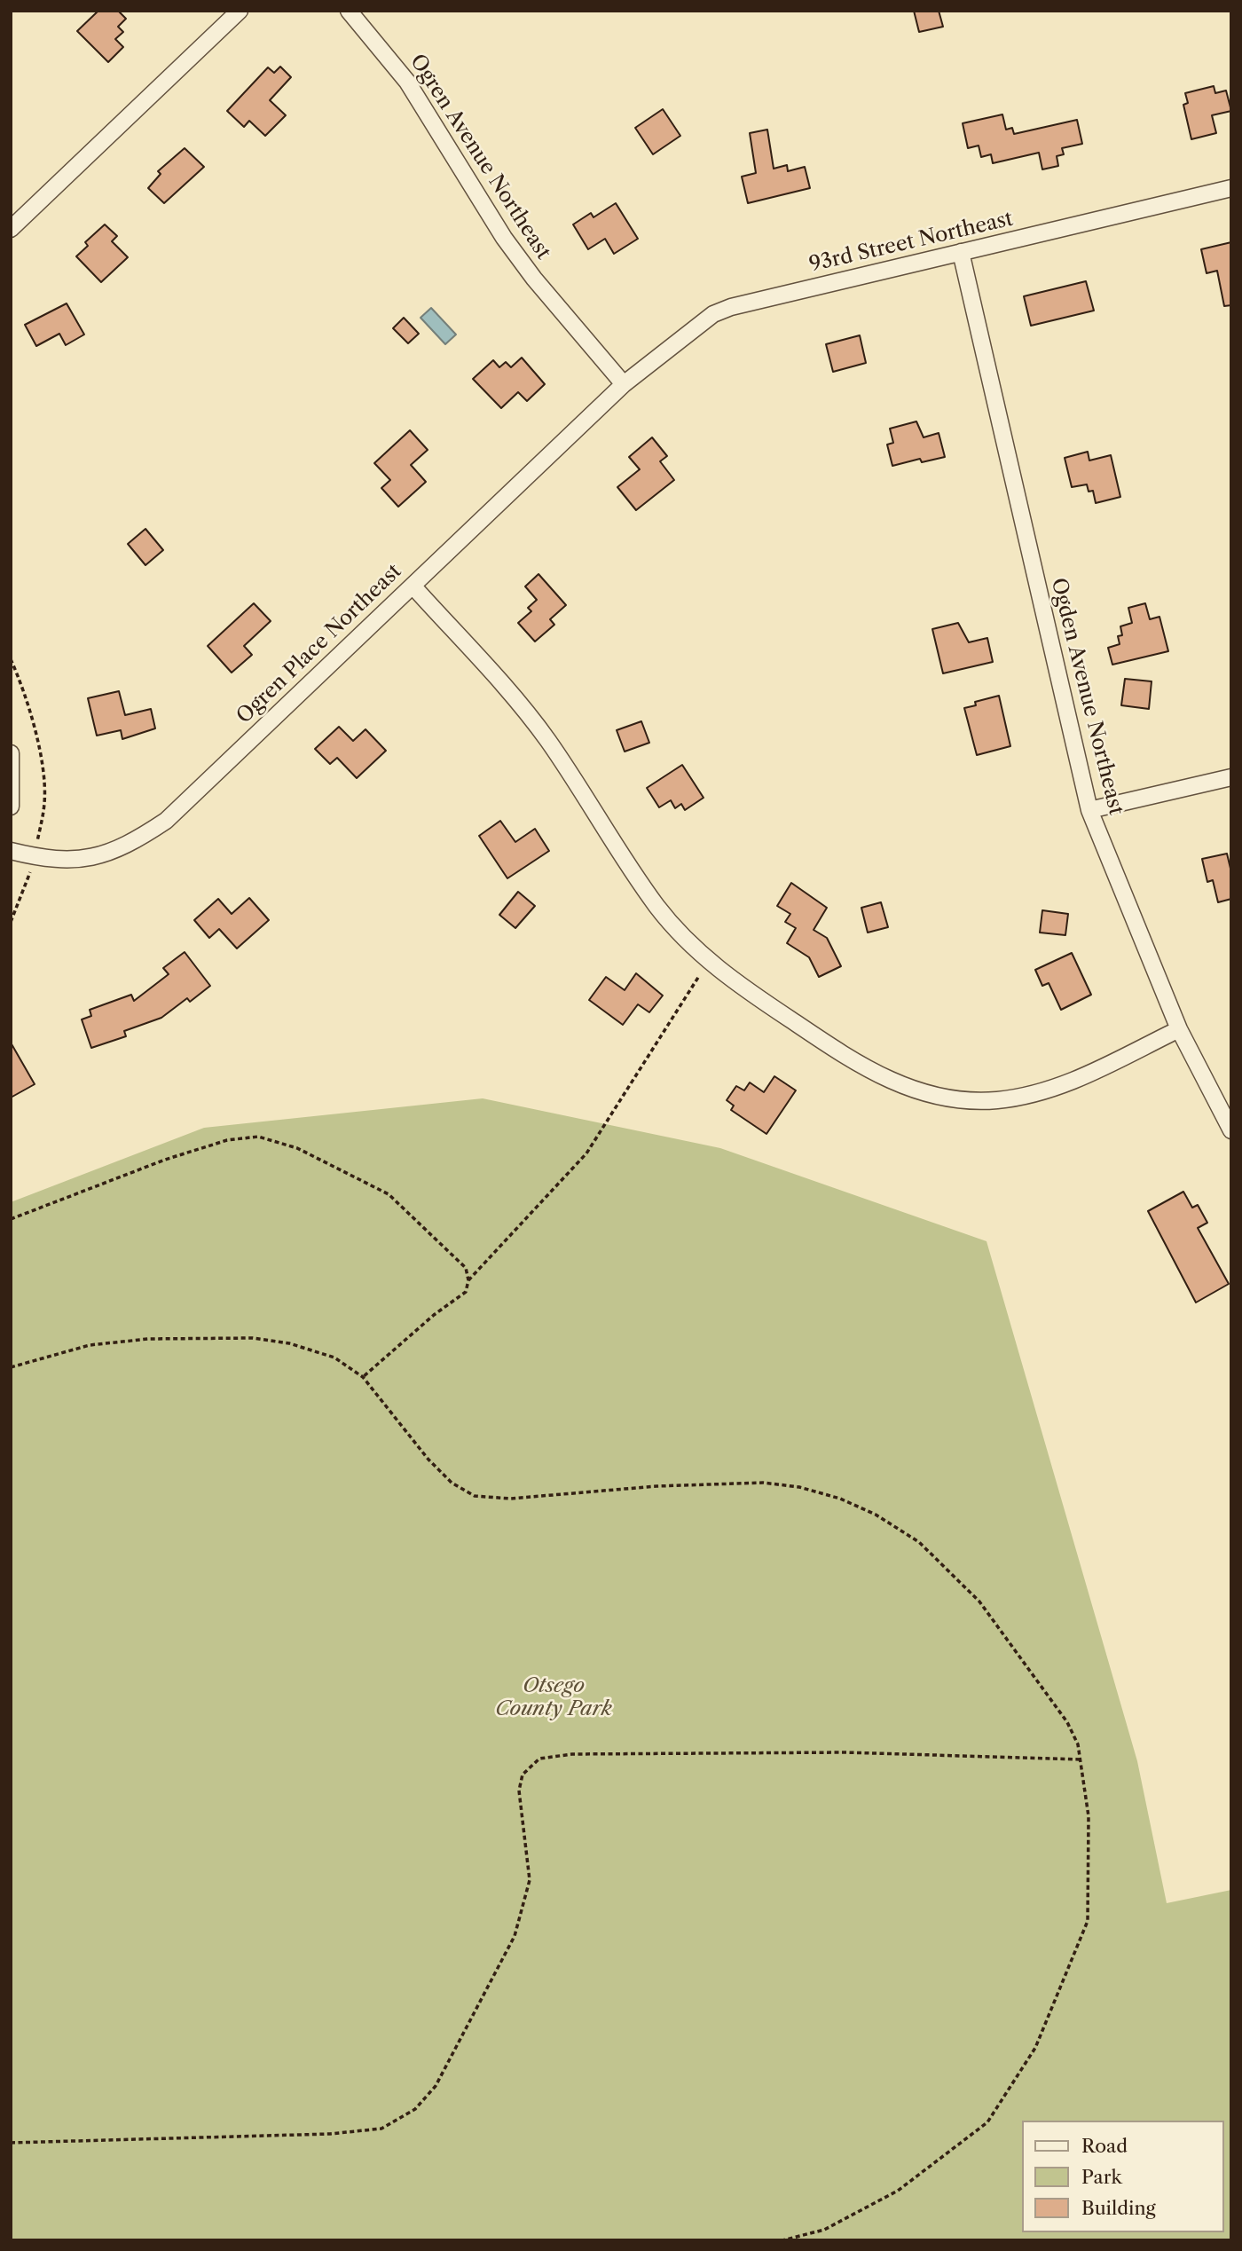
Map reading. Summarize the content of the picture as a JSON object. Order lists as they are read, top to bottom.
{
  "streets": {
    "street": [
      "Ogren Avenue Northeast",
      "93rd Street Northeast",
      "Ogren Place Northeast",
      "Ogden Avenue Northeast"
    ]
  },
  "crossings": [
    ["Ogren Avenue Northeast", "93rd Street Northeast"],
    ["Ogren Avenue Northeast", "Ogren Place Northeast"],
    ["93rd Street Northeast", "Ogren Place Northeast"],
    ["93rd Street Northeast", "Ogden Avenue Northeast"]
  ],
  "parks": ["Otsego County Park"],
  "legend": ["Road", "Park", "Building"]
}
